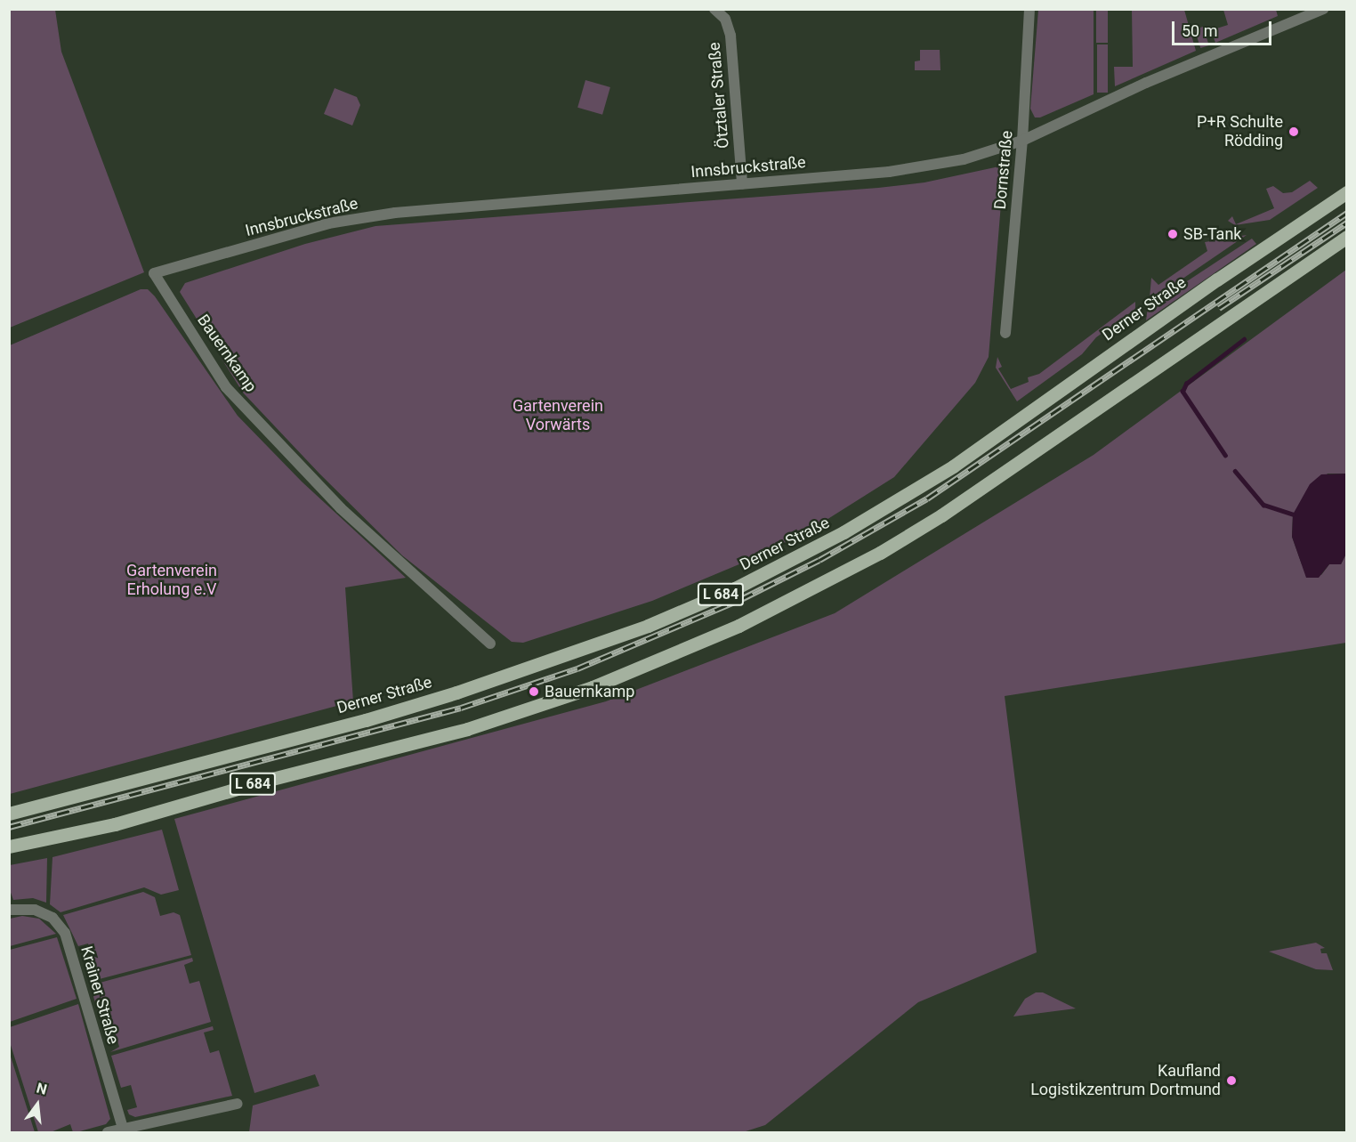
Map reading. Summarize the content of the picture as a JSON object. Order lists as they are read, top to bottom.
{
  "streets": {
    "main road": ["Derner Straße", "L 684"],
    "street": [
      "Ötztaler Straße",
      "Innsbruckstraße",
      "Dornstraße",
      "Bauernkamp",
      "Krainer Straße"
    ]
  },
  "crossings": [
    ["Ötztaler Straße", "Innsbruckstraße"],
    ["Innsbruckstraße", "Dornstraße"],
    ["Innsbruckstraße", "Bauernkamp"]
  ],
  "parks": ["Gartenverein Vorwärts", "Gartenverein Erholung e.V"],
  "places": [
    "P+R Schulte Rödding",
    "SB-Tank",
    "Bauernkamp",
    "Kaufland Logistikzentrum Dortmund"
  ],
  "scale_bar": "50 m",
  "north": "top"
}
